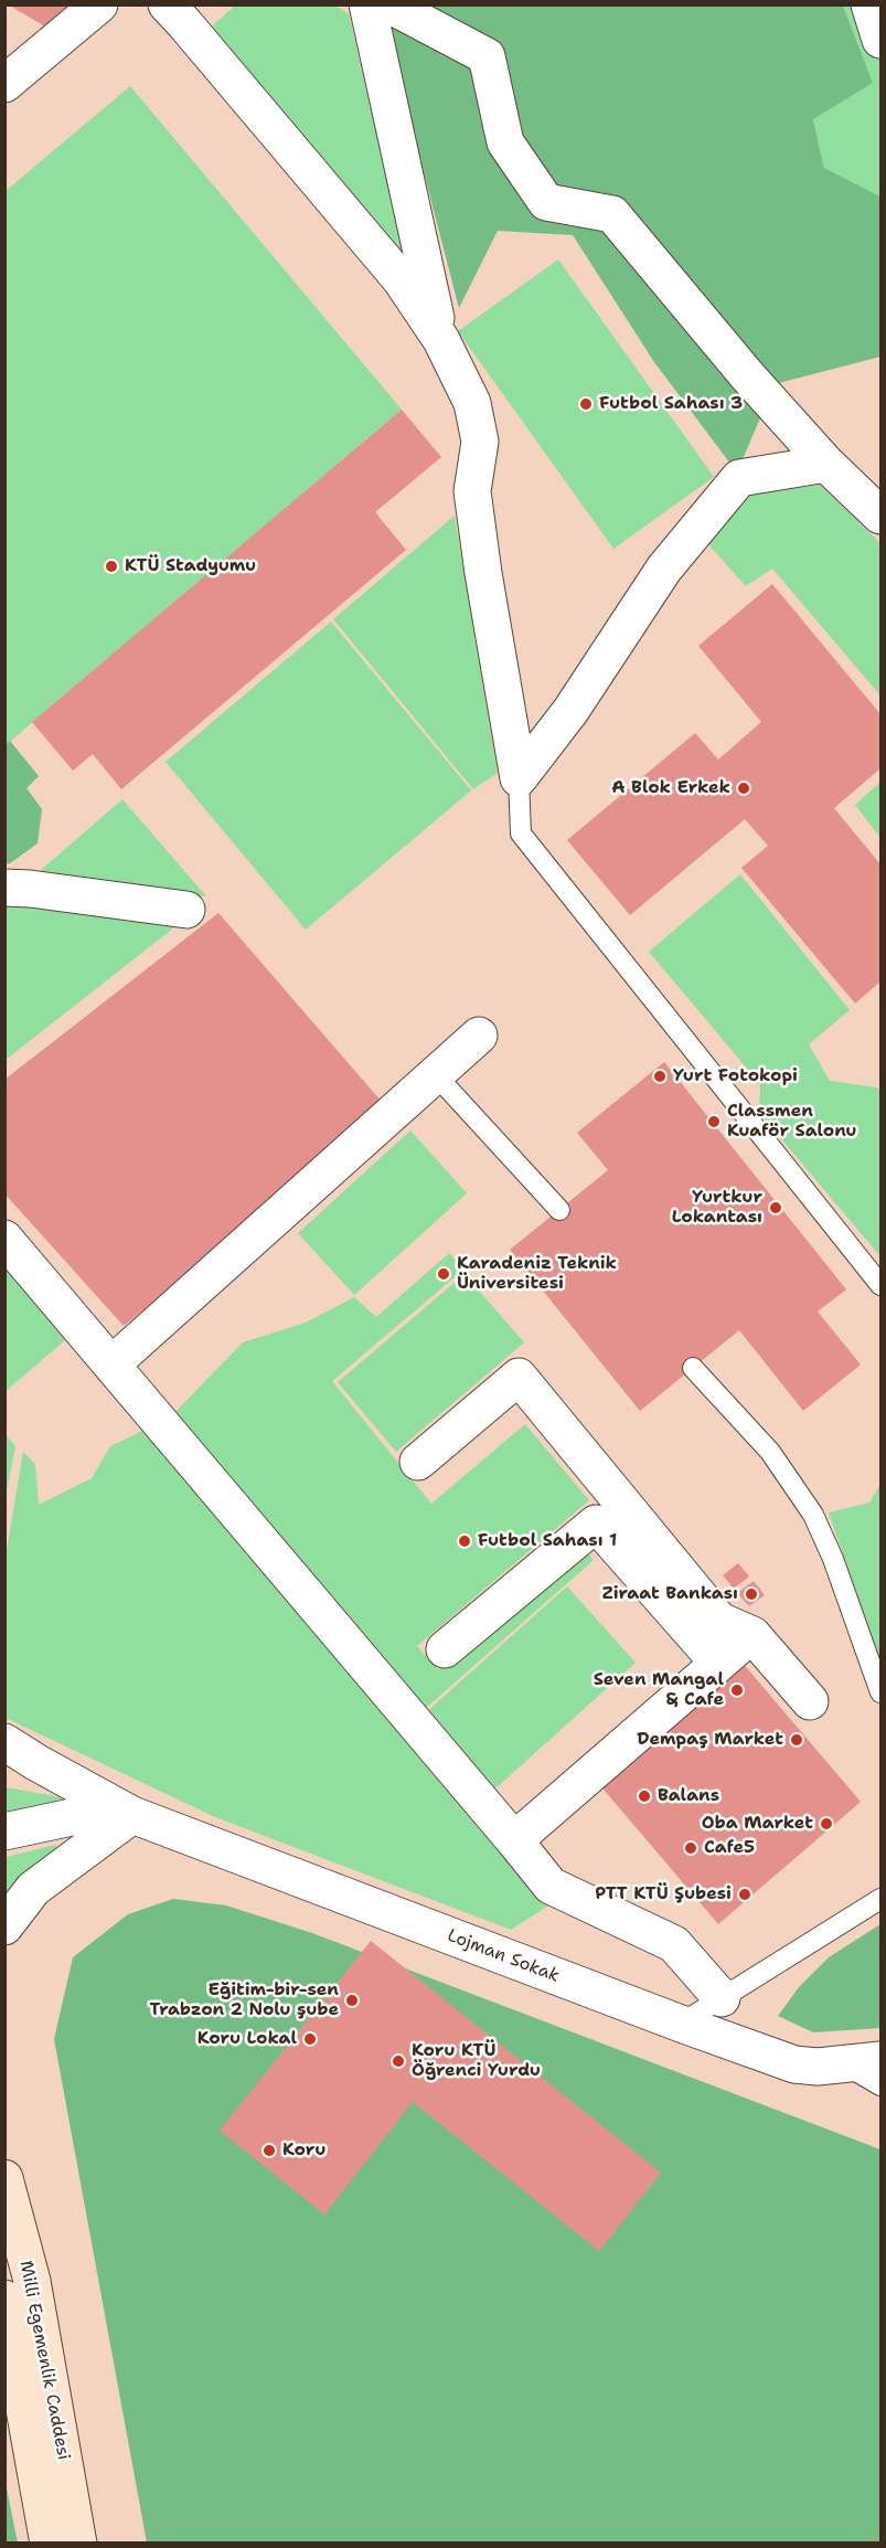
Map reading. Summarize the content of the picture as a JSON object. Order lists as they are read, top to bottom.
{
  "streets": {
    "street": ["Lojman Sokak", "Milli Egemenlik Caddesi"]
  },
  "places": [
    "Futbol Sahası 3",
    "KTÜ Stadyumu",
    "A Blok Erkek",
    "Yurt Fotokopi",
    "Classmen Kuaför Salonu",
    "Yurtkur Lokantası",
    "Karadeniz Teknik Üniversitesi",
    "Futbol Sahası 1",
    "Ziraat Bankası",
    "Seven Mangal & Cafe",
    "Dempaş Market",
    "Balans",
    "Oba Market",
    "Cafe5",
    "PTT KTÜ Şubesi",
    "Eğitim-bir-sen Trabzon 2 Nolu şube",
    "Koru Lokal",
    "Koru KTÜ Öğrenci Yurdu",
    "Koru"
  ]
}
